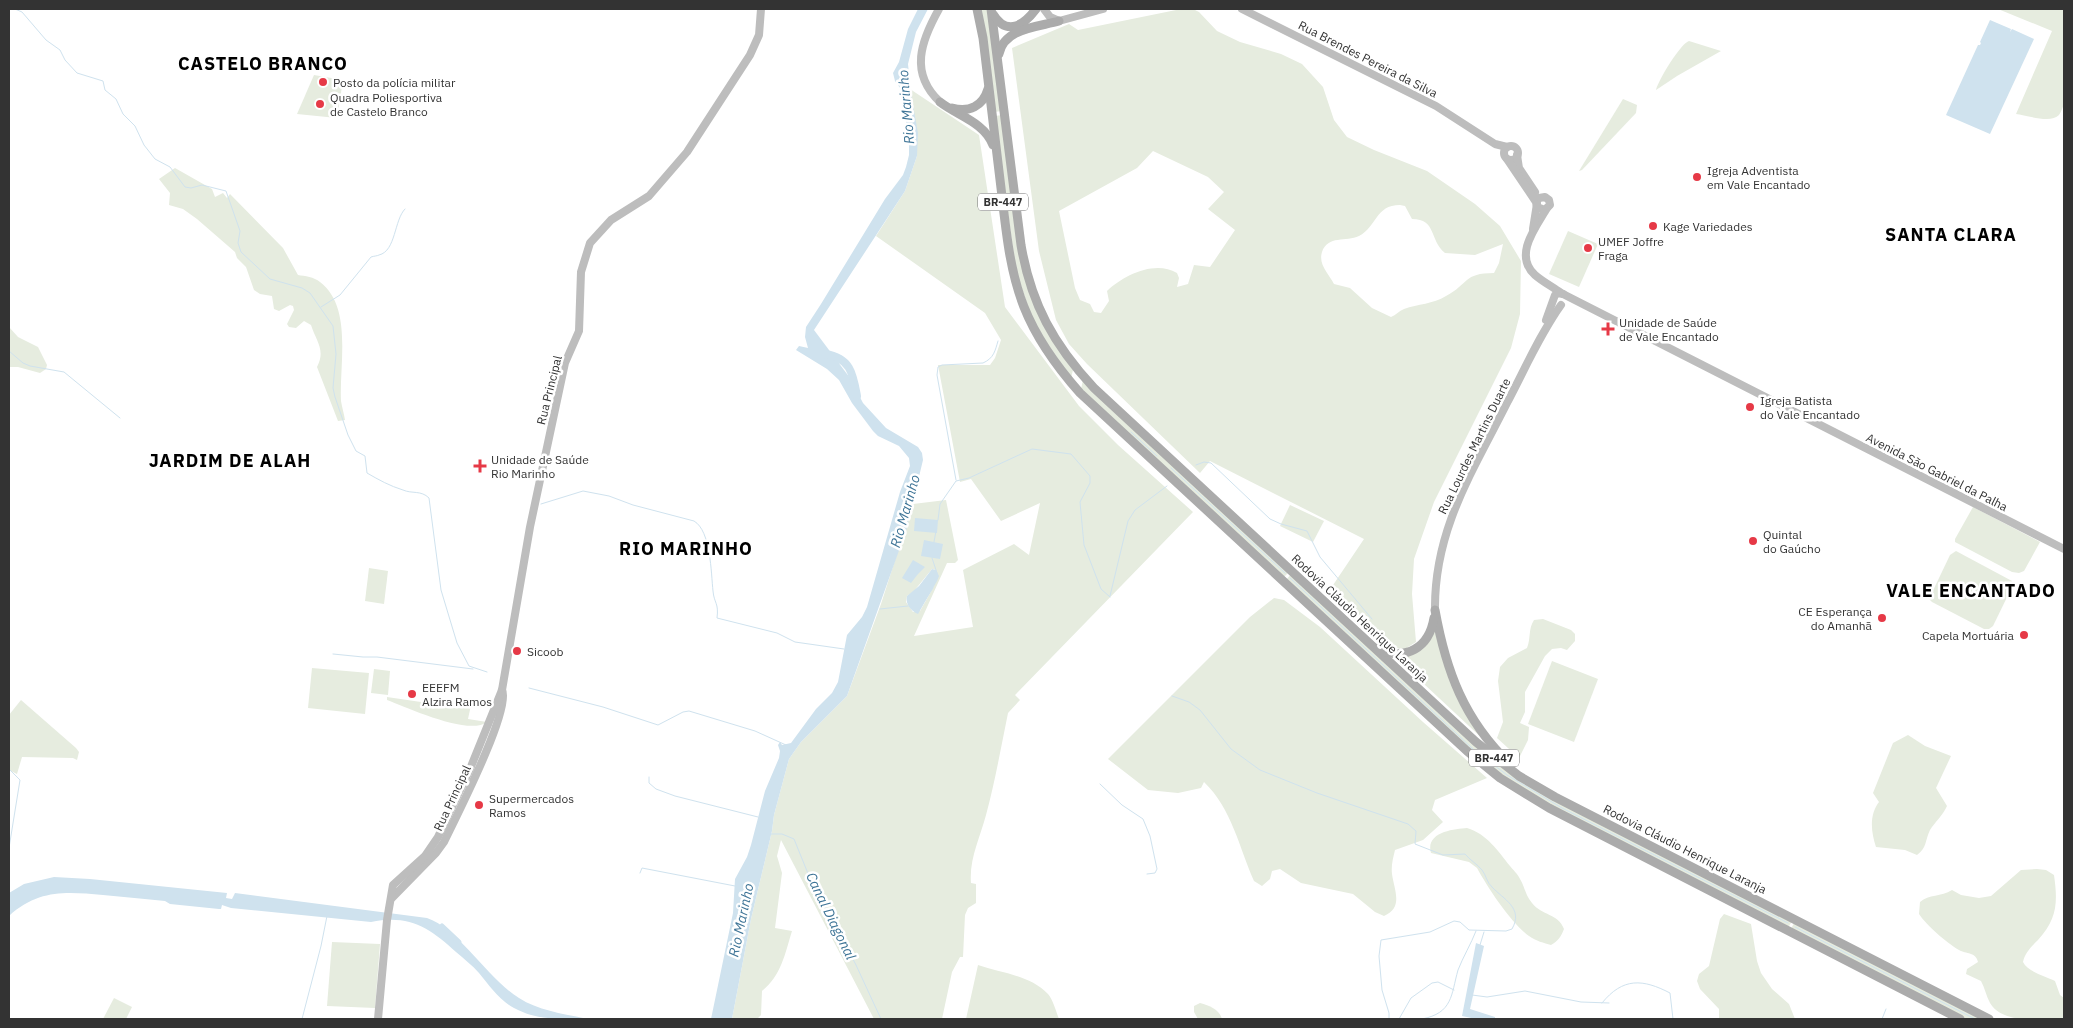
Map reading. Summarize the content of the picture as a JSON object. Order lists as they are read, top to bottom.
{
  "streets": {
    "main road": [
      "Rua Brendes Pereira da Silva",
      "BR-447",
      "Rua Principal",
      "Rua Lourdes Martins Duarte",
      "Avenida São Gabriel da Palha",
      "Rodovia Cláudio Henrique Laranja"
    ]
  },
  "crossings": [
    ["Rua Lourdes Martins Duarte", "Avenida São Gabriel da Palha"]
  ],
  "districts": [
    "CASTELO BRANCO",
    "SANTA CLARA",
    "JARDIM DE ALAH",
    "RIO MARINHO",
    "VALE ENCANTADO"
  ],
  "water": ["Rio Marinho", "Canal Diagonal"],
  "places": {
    "other": [
      "Posto da polícia militar",
      "Quadra Poliesportiva de Castelo Branco",
      "Igreja Adventista em Vale Encantado",
      "Kage Variedades",
      "UMEF Joffre Fraga",
      "Igreja Batista do Vale Encantado",
      "Quintal do Gaúcho",
      "CE Esperança do Amanhã",
      "Capela Mortuária",
      "Sicoob",
      "EEEFM Alzira Ramos",
      "Supermercados Ramos"
    ],
    "health": ["Unidade de Saúde de Vale Encantado", "Unidade de Saúde Rio Marinho"]
  }
}
